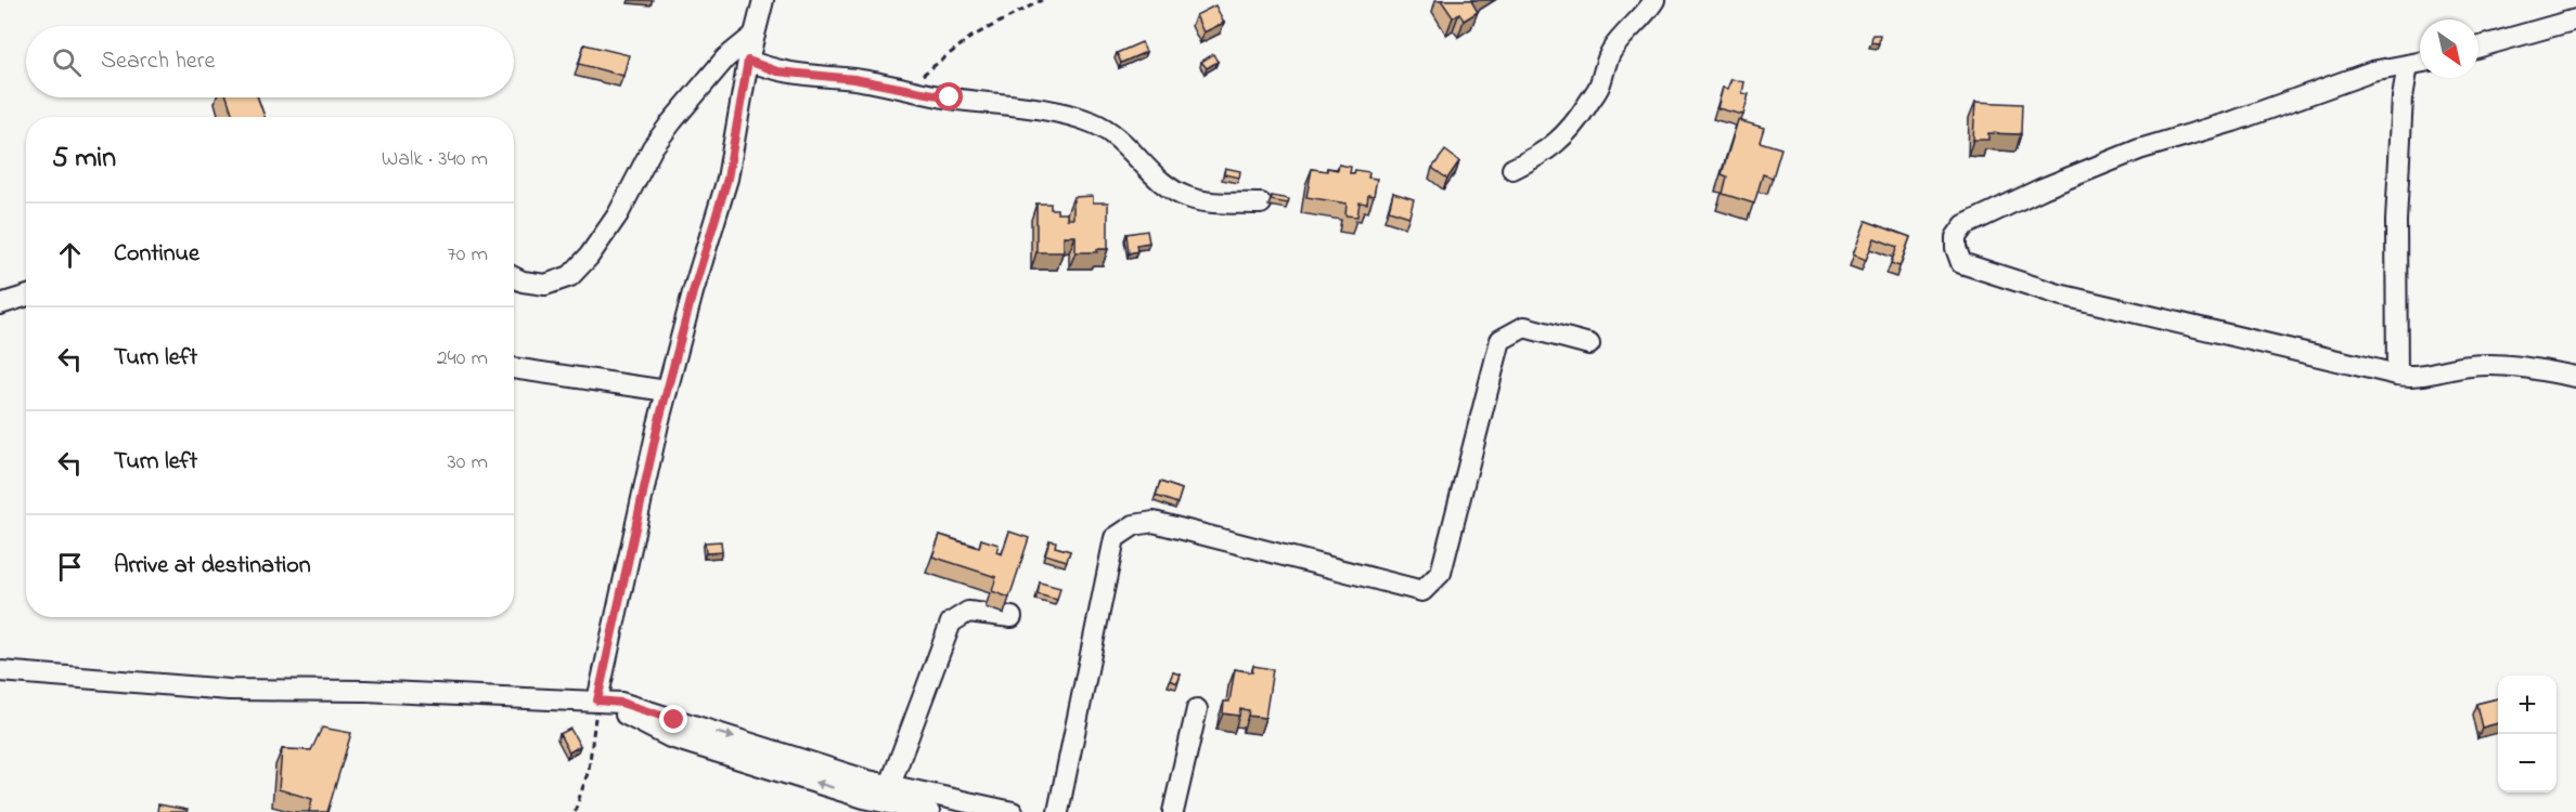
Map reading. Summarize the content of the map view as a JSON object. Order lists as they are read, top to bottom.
{
  "north": "bottom right",
  "page": {
    "search": "Search here",
    "heading": ["5 min", "Walk · 340 m"],
    "list": [
      ["Continue", "70 m"],
      ["Turn left", "240 m"],
      ["Turn left", "30 m"],
      "Arrive at destination"
    ],
    "map_buttons": ["+", "−"]
  }
}
